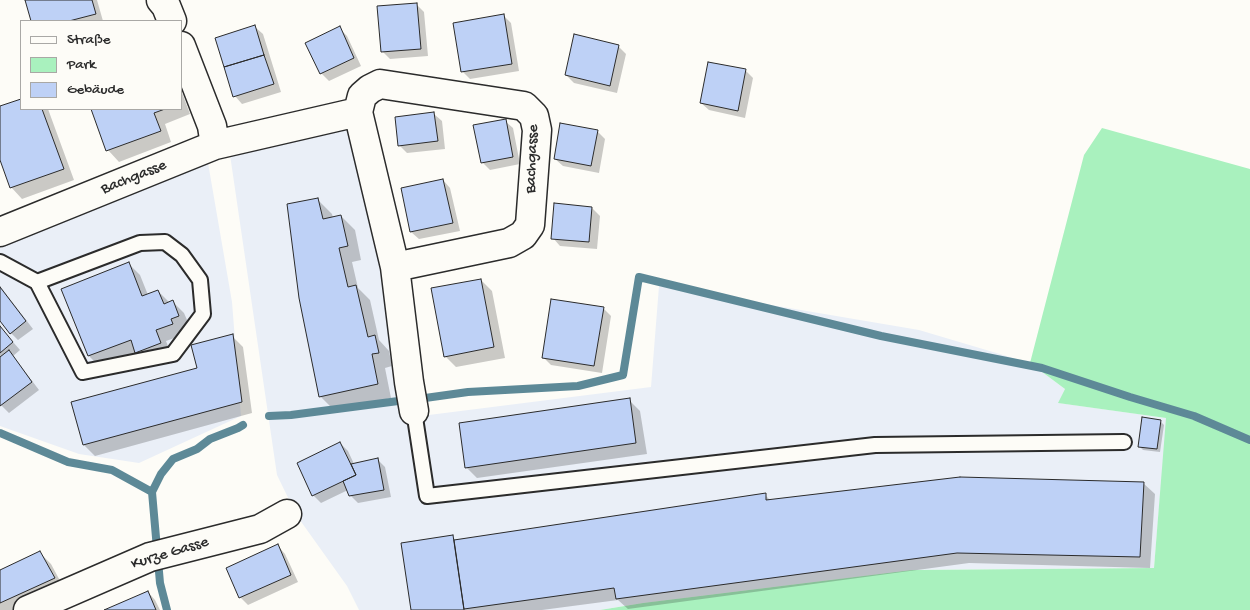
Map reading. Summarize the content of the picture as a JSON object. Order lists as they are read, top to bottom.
{
  "streets": {
    "street": ["Bachgasse", "Kurze Gasse"]
  },
  "legend": ["Straße", "Park", "Gebäude"]
}
